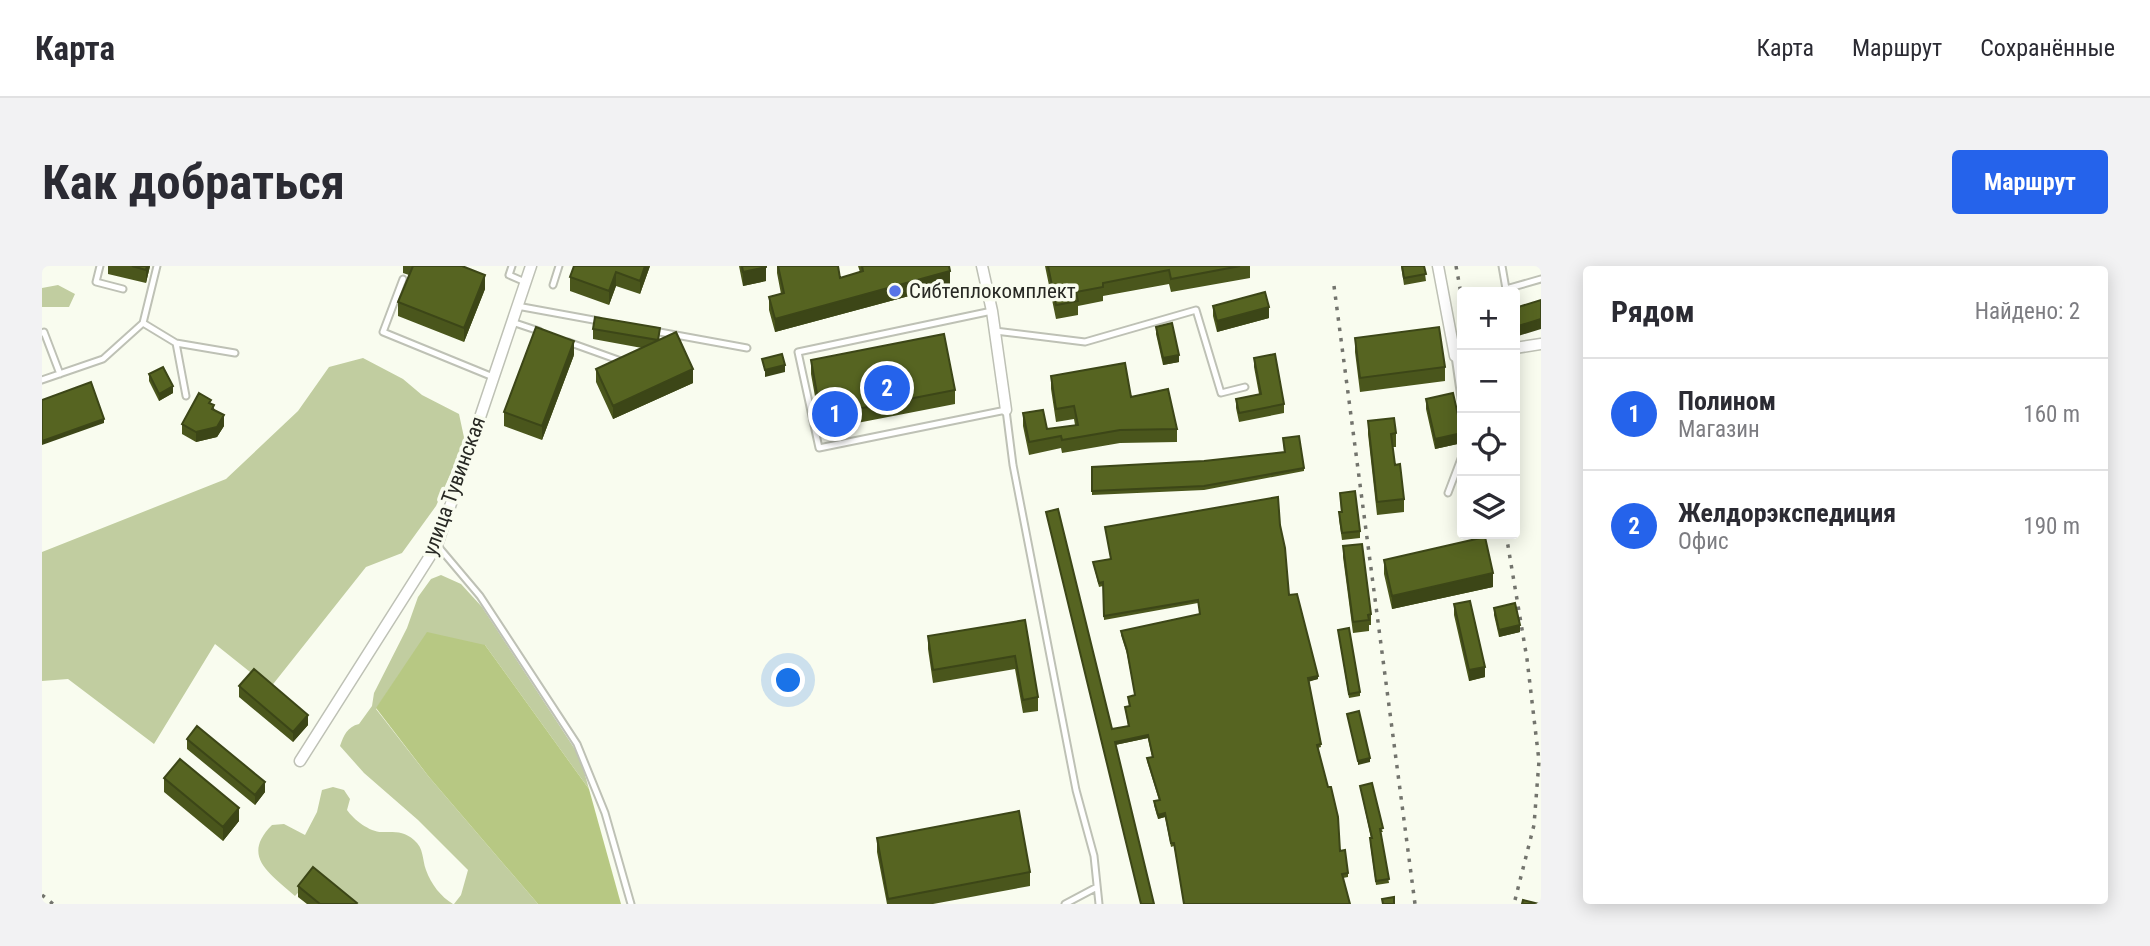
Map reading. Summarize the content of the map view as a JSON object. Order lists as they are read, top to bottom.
{
  "streets": {
    "street": ["улица Тувинская"]
  },
  "places": ["Сибтеплокомплект"],
  "page": {
    "header": "Карта",
    "nav": ["Карта", "Маршрут", "Сохранённые"],
    "buttons": "Маршрут",
    "title": "Как добраться",
    "heading": ["Рядом", "Найдено: 2"],
    "map_buttons": ["+", "−"],
    "list": [
      {
        "mark": "1",
        "name": "Полином",
        "note": "Магазин",
        "value": "160 m"
      },
      {
        "mark": "2",
        "name": "Желдорэкспедиция",
        "note": "Офис",
        "value": "190 m"
      }
    ],
    "pins": ["2", "1"]
  }
}
